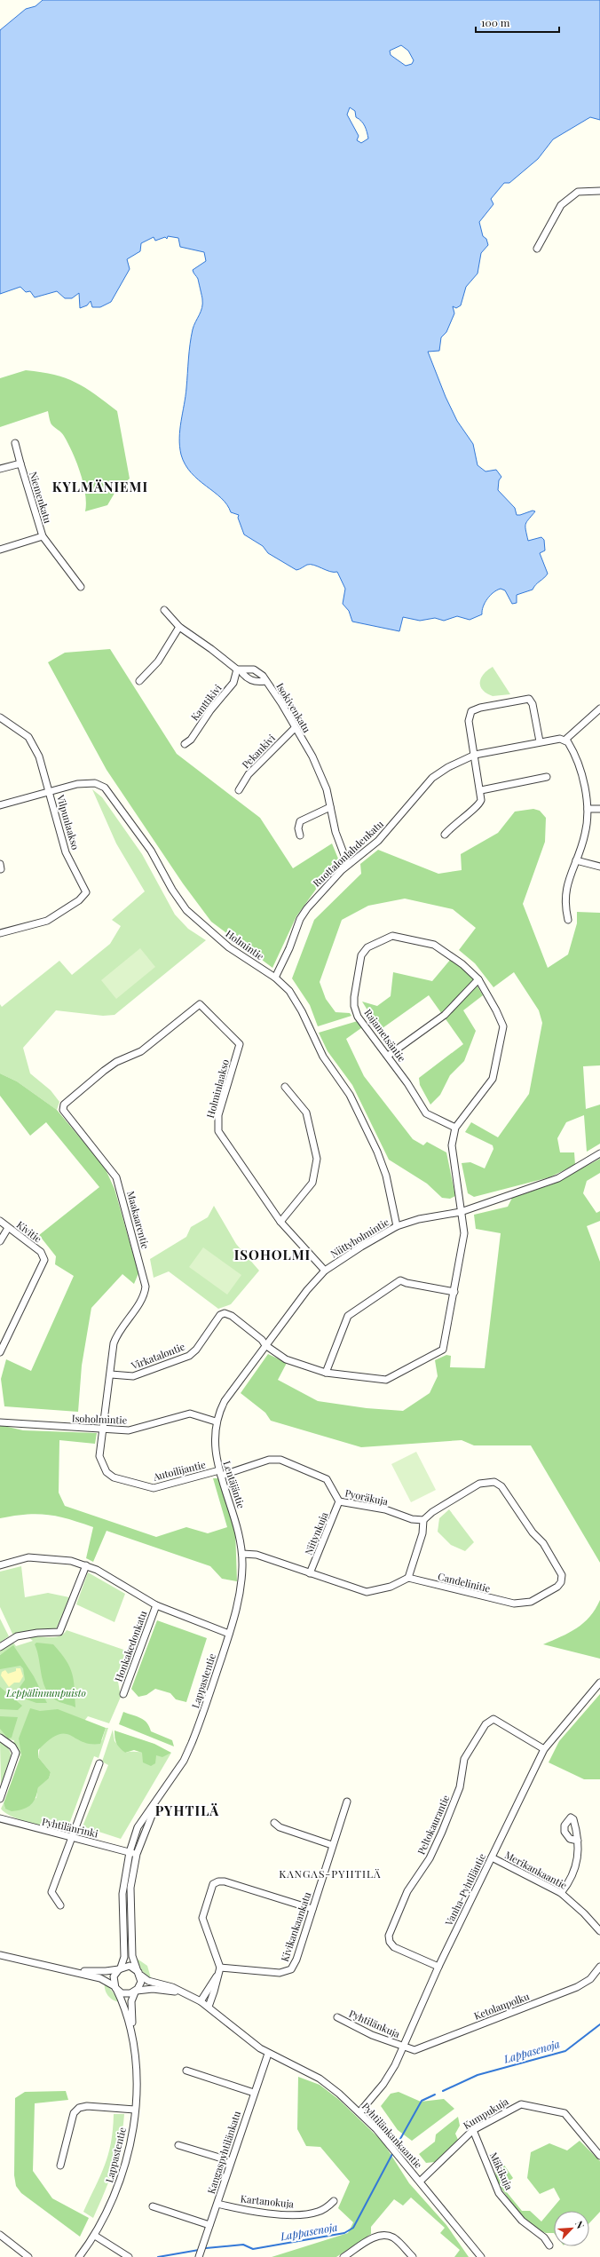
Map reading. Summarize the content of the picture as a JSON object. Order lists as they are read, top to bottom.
{
  "streets": {
    "street": [
      "Niemenkatu",
      "Kanttikivi",
      "Isokivenkatu",
      "Pekankivi",
      "Vilpunlaakso",
      "Ruottalonlahdenkatu",
      "Holmintie",
      "Rajametsäntie",
      "Holminlaakso",
      "Maakaarentie",
      "Kivitie",
      "Niittyholmintie",
      "Virkatalontie",
      "Isoholmintie",
      "Autoilijantie",
      "Lentäjäntie",
      "Pyoräkuja",
      "Niitynkuja",
      "Candelinitie",
      "Honkakedonkatu",
      "Lappastentie",
      "Peltokaurantie",
      "Pyhtilänrinki",
      "Merikankaantie",
      "Vanha-Pyhtiläntie",
      "Kivikankaankatu",
      "Ketolanpolku",
      "Pyhtilänkuja",
      "Kumpukuja",
      "Pyhtilänkankaantie",
      "Kangaspyhtilänkatu",
      "Mäkikuja",
      "Kartanokuja"
    ]
  },
  "crossings": [
    ["Kanttikivi", "Isokivenkatu"],
    ["Isokivenkatu", "Pekankivi"],
    ["Isokivenkatu", "Ruottalonlahdenkatu"],
    ["Vilpunlaakso", "Holmintie"],
    ["Ruottalonlahdenkatu", "Holmintie"],
    ["Holmintie", "Niittyholmintie"],
    ["Rajametsäntie", "Niittyholmintie"],
    ["Holminlaakso", "Maakaarentie"],
    ["Holminlaakso", "Niittyholmintie"],
    ["Maakaarentie", "Virkatalontie"],
    ["Maakaarentie", "Isoholmintie"],
    ["Maakaarentie", "Autoilijantie"],
    ["Niittyholmintie", "Virkatalontie"],
    ["Niittyholmintie", "Isoholmintie"],
    ["Niittyholmintie", "Lentäjäntie"],
    ["Isoholmintie", "Autoilijantie"],
    ["Isoholmintie", "Lentäjäntie"],
    ["Autoilijantie", "Lentäjäntie"],
    ["Autoilijantie", "Pyoräkuja"],
    ["Lentäjäntie", "Pyoräkuja"],
    ["Lentäjäntie", "Lappastentie"],
    ["Pyoräkuja", "Niitynkuja"],
    ["Pyoräkuja", "Candelinitie"],
    ["Lappastentie", "Pyhtilänrinki"],
    ["Lappastentie", "Pyhtilänkankaantie"],
    ["Peltokaurantie", "Vanha-Pyhtiläntie"],
    ["Merikankaantie", "Vanha-Pyhtiläntie"],
    ["Vanha-Pyhtiläntie", "Ketolanpolku"],
    ["Vanha-Pyhtiläntie", "Pyhtilänkuja"],
    ["Vanha-Pyhtiläntie", "Pyhtilänkankaantie"],
    ["Ketolanpolku", "Pyhtilänkuja"],
    ["Kumpukuja", "Pyhtilänkankaantie"],
    ["Kumpukuja", "Mäkikuja"],
    ["Pyhtilänkankaantie", "Kangaspyhtilänkatu"],
    ["Kangaspyhtilänkatu", "Kartanokuja"]
  ],
  "districts": [
    "KYLMÄNIEMI",
    "ISOHOLMI",
    "PYHTILÄ",
    "KANGAS-PYHTILÄ"
  ],
  "water": ["Lappasenoja"],
  "parks": ["Leppälinnunpuisto"],
  "scale_bar": "100 m",
  "north": "top right"
}
